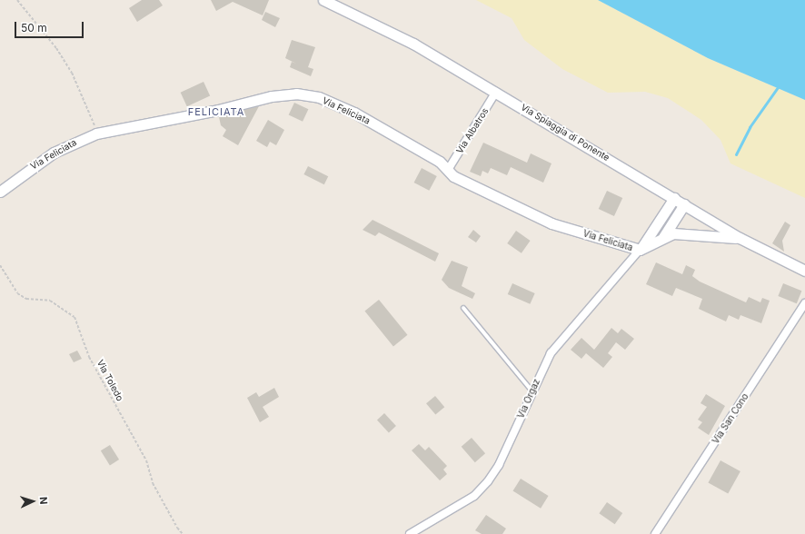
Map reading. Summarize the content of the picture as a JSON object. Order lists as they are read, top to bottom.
{
  "streets": {
    "street": [
      "Via Feliciata",
      "Via Albatros",
      "Via Spiaggia di Ponente",
      "Via Orgaz",
      "Via San Cono"
    ],
    "path": ["Via Toledo"]
  },
  "crossings": [
    ["Via Feliciata", "Via Albatros"],
    ["Via Feliciata", "Via Orgaz"],
    ["Via Albatros", "Via Spiaggia di Ponente"]
  ],
  "districts": ["FELICIATA"],
  "scale_bar": "50 m",
  "north": "right"
}
